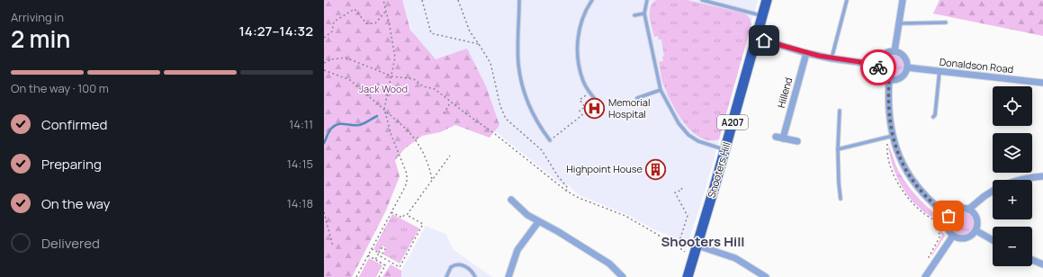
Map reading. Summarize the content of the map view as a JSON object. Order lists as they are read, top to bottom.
{
  "streets": {
    "main road": ["A207", "Shooters Hill"],
    "street": ["Donaldson Road", "Hillend"]
  },
  "districts": ["Shooters Hill"],
  "parks": ["Jack Wood"],
  "places": {
    "hospital": ["Memorial Hospital"],
    "building": ["Highpoint House"]
  },
  "page": {
    "heading": ["2 min", "Arriving in", "14:27–14:32"],
    "bar": "On the way · 100 m",
    "map_buttons": ["+", "−"],
    "list": [
      ["Confirmed", "14:11"],
      ["Preparing", "14:15"],
      ["On the way", "14:18"],
      "Delivered"
    ]
  }
}
